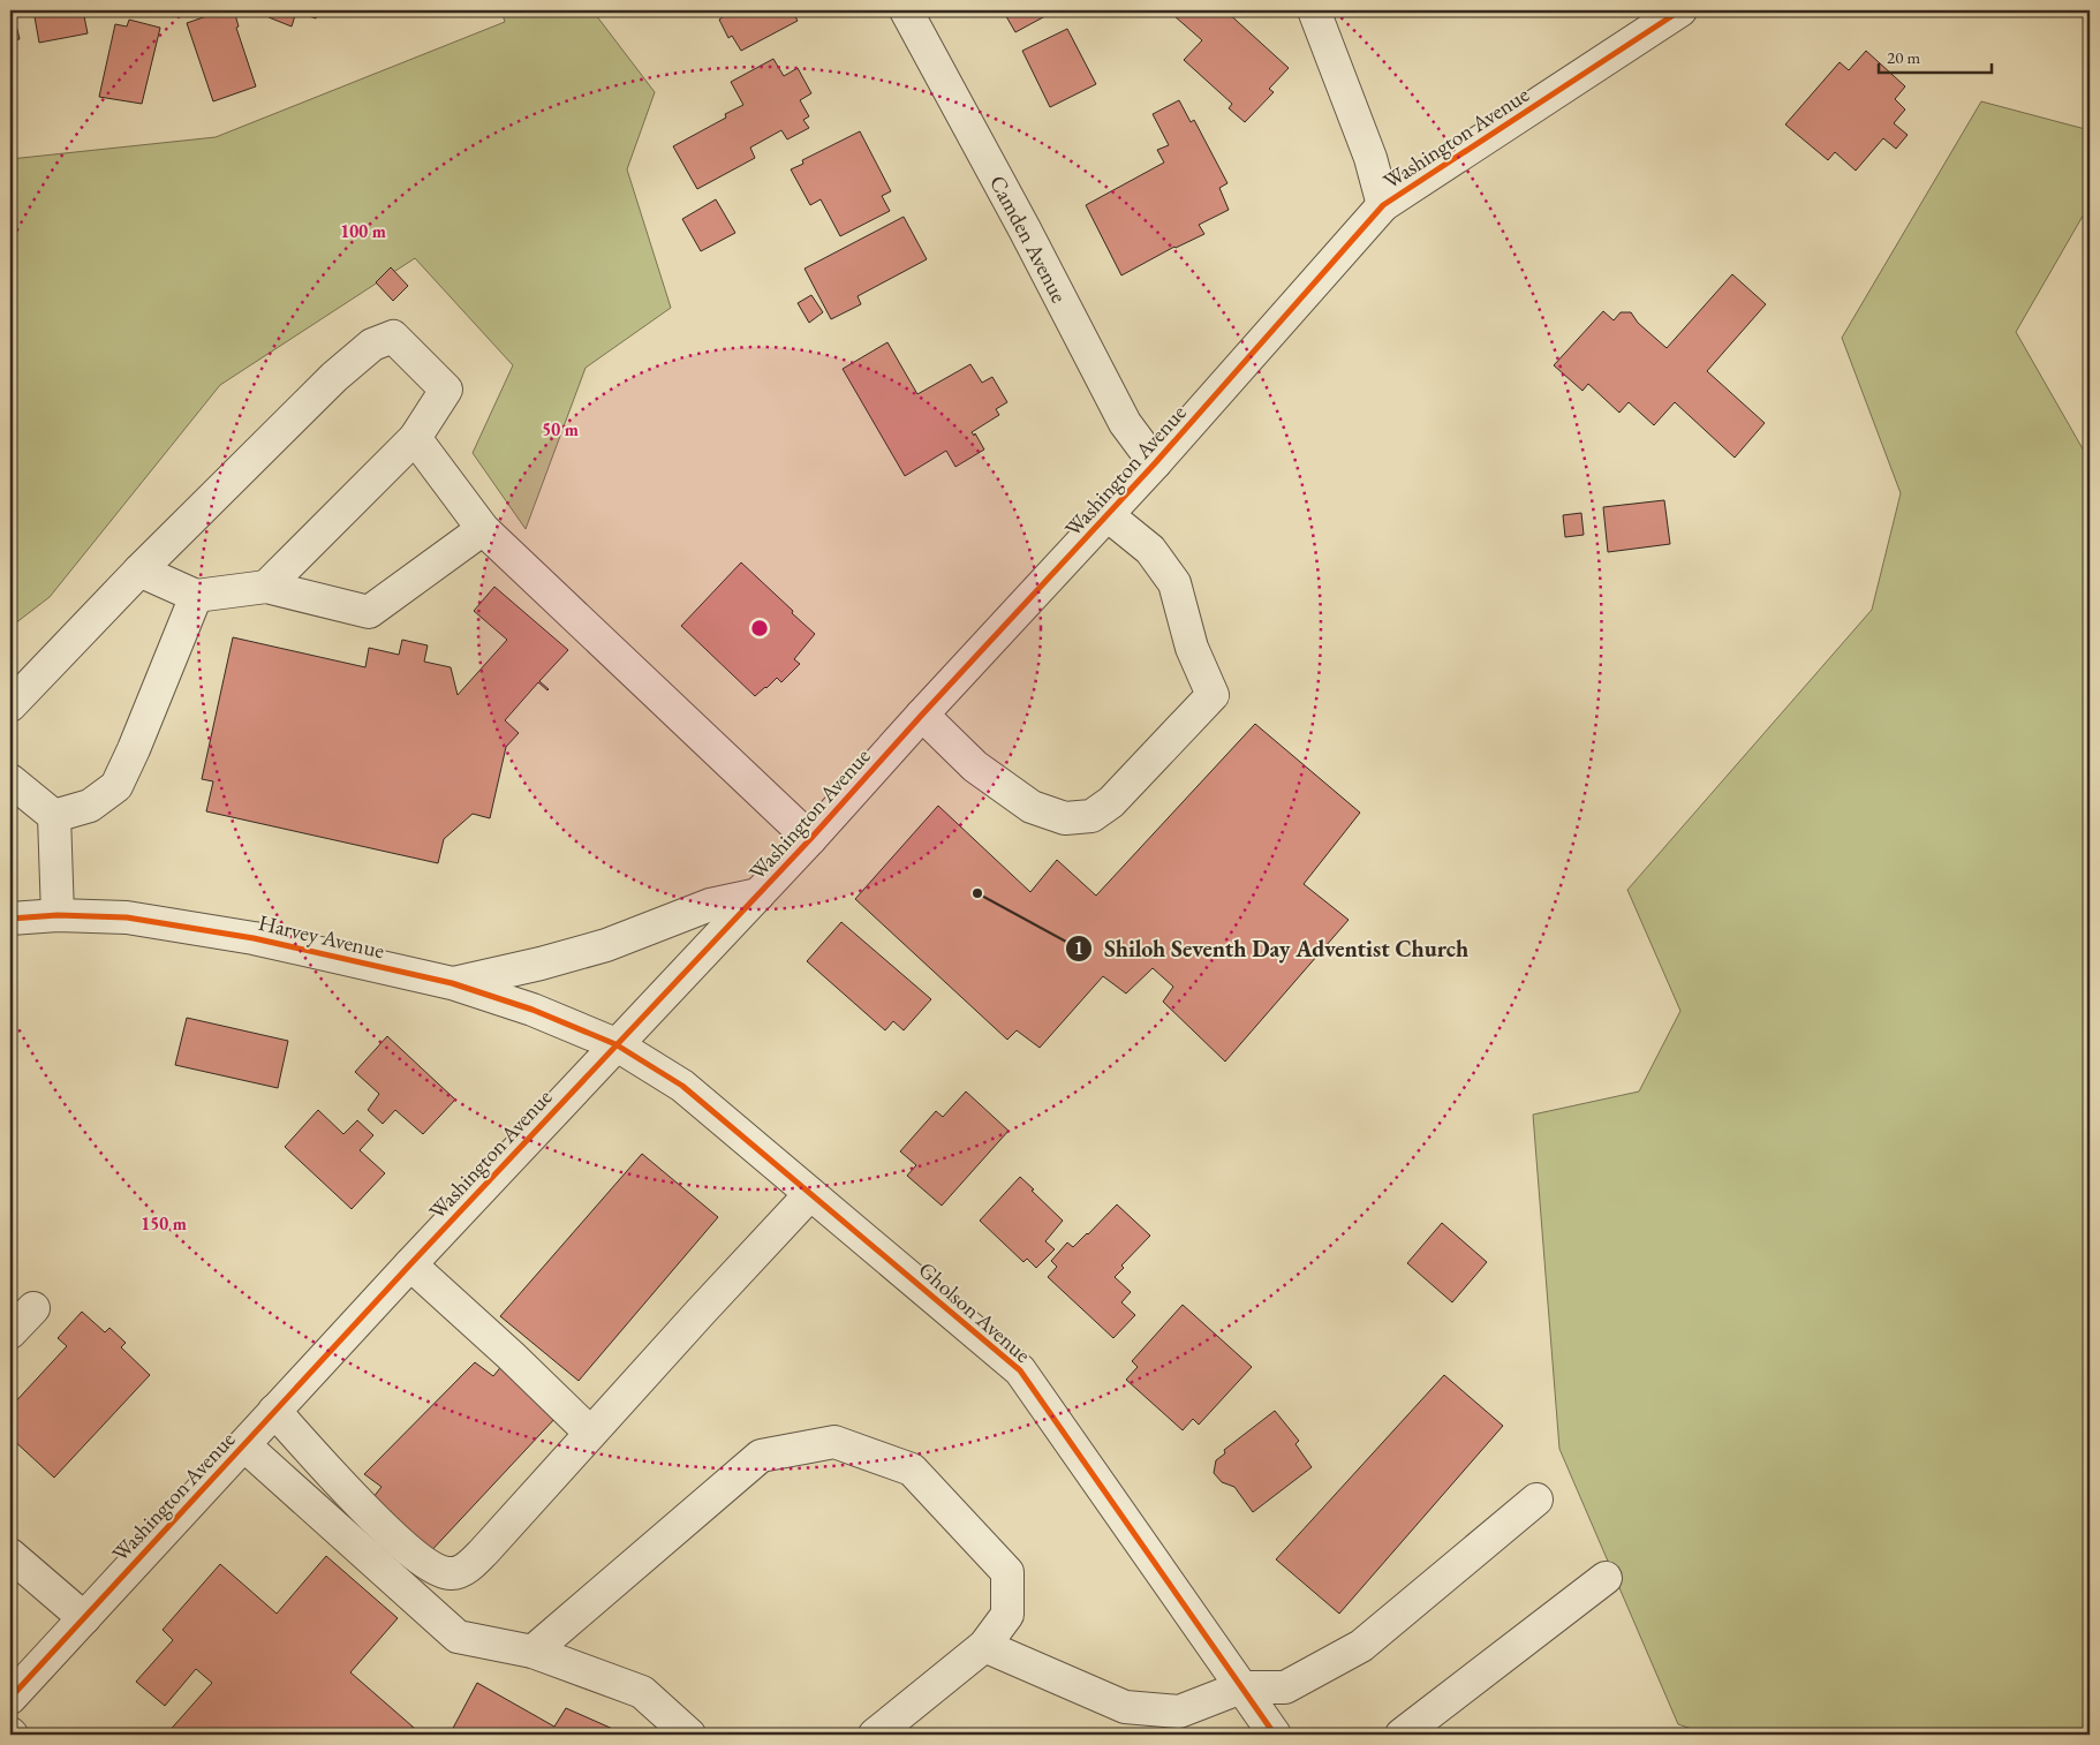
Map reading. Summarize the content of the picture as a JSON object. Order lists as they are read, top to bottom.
{
  "streets": {
    "street": [
      "Washington Avenue",
      "Camden Avenue",
      "Harvey Avenue",
      "Gholson Avenue"
    ]
  },
  "crossings": [
    ["Washington Avenue", "Camden Avenue"],
    ["Washington Avenue", "Harvey Avenue"],
    ["Washington Avenue", "Gholson Avenue"],
    ["Harvey Avenue", "Gholson Avenue"]
  ],
  "places": ["Shiloh Seventh Day Adventist Church"],
  "scale_bar": "20 m",
  "rings": ["100 m", "50 m", "150 m"]
}
